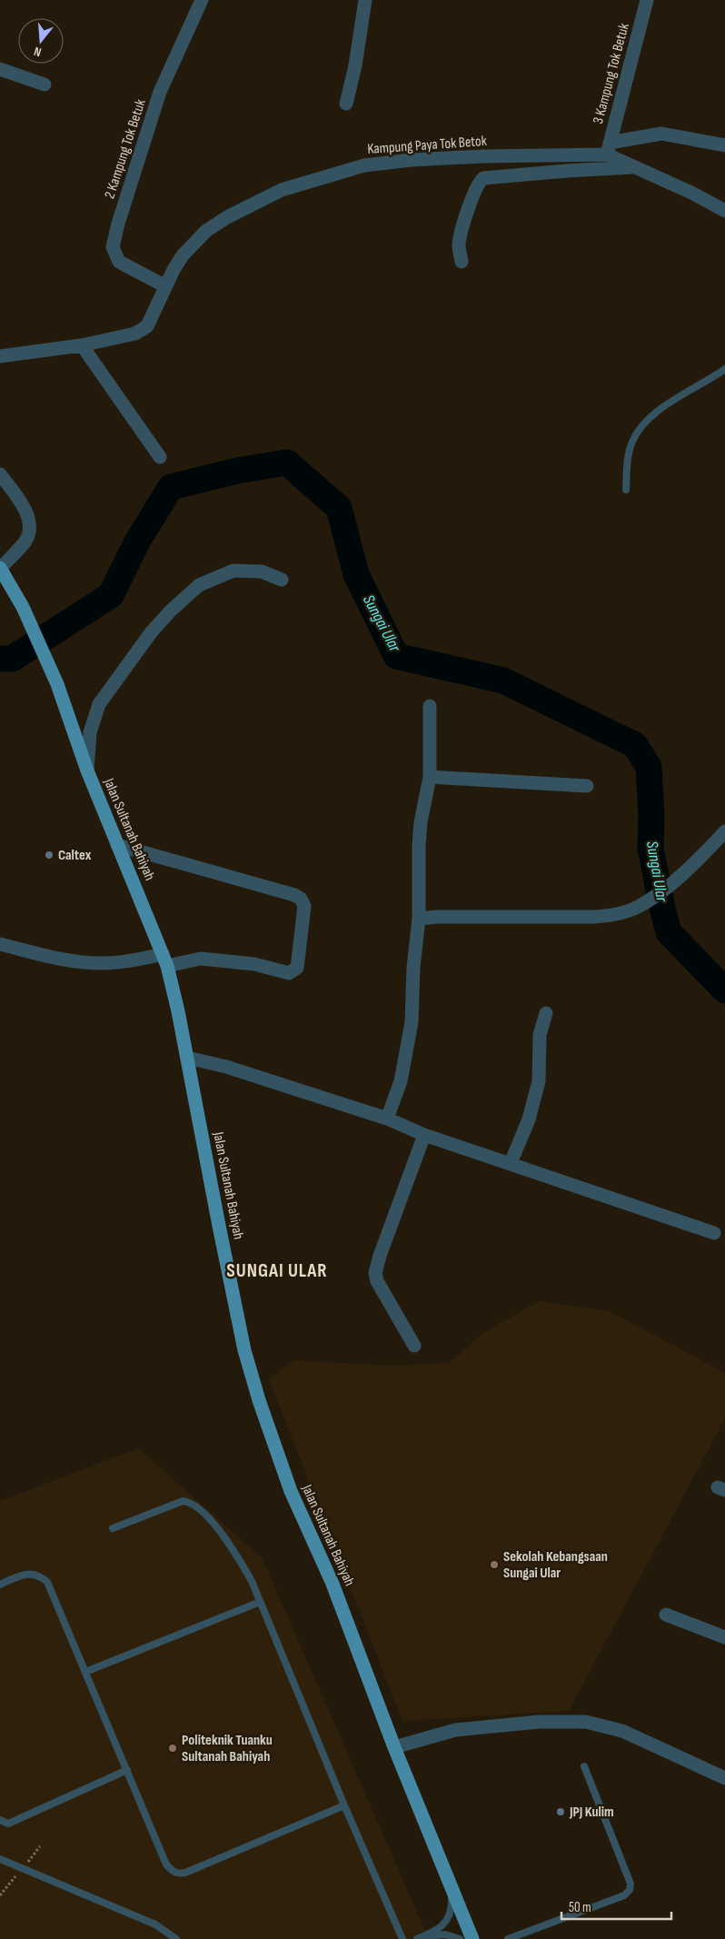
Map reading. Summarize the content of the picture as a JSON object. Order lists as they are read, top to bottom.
{
  "streets": {
    "main road": ["Jalan Sultanah Bahiyah"],
    "street": ["3 Kampung Tok Betuk", "Kampung Paya Tok Betok", "2 Kampung Tok Betuk"]
  },
  "crossings": [
    ["3 Kampung Tok Betuk", "Kampung Paya Tok Betok"],
    ["Kampung Paya Tok Betok", "2 Kampung Tok Betuk"]
  ],
  "districts": ["SUNGAI ULAR"],
  "water": ["Sungai Ular"],
  "places": [
    "Caltex",
    "Sekolah Kebangsaan Sungai Ular",
    "Politeknik Tuanku Sultanah Bahiyah",
    "JPJ Kulim"
  ],
  "scale_bar": "50 m",
  "north": "bottom"
}
